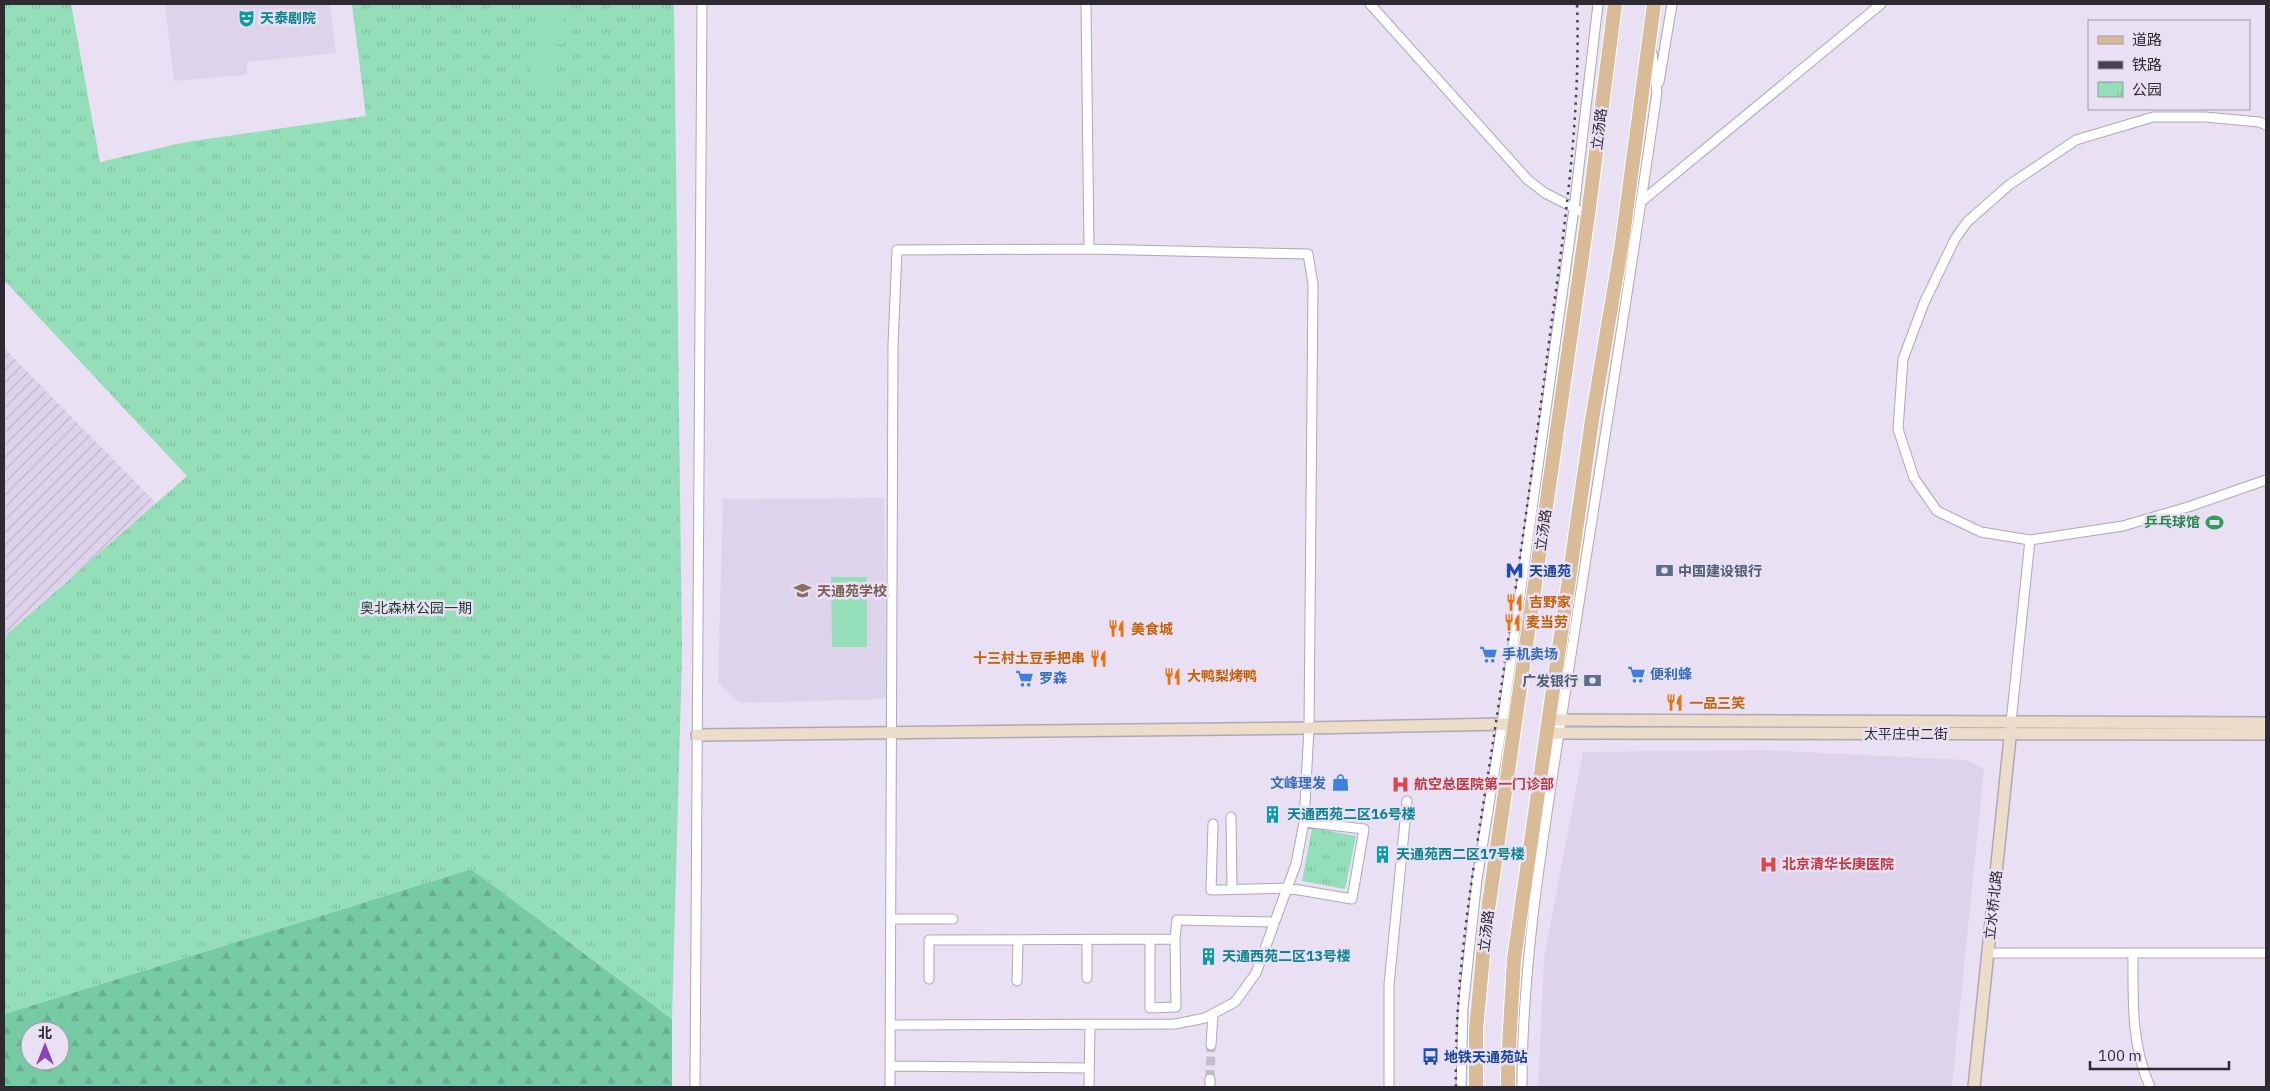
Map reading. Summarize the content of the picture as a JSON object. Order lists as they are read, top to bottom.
{
  "streets": {
    "main road": ["立汤路"],
    "street": ["太平庄中二街", "立水桥北路"]
  },
  "crossings": [
    ["太平庄中二街", "立水桥北路"]
  ],
  "parks": ["奥北森林公园一期"],
  "places": {
    "theatre": ["天泰剧院"],
    "sports": ["乒乓球馆"],
    "metro station": ["天通苑"],
    "bank": ["中国建设银行", "广发银行"],
    "school or university": ["天通苑学校"],
    "restaurant": [
      "吉野家",
      "麦当劳",
      "美食城",
      "十三村土豆手把串",
      "大鸭梨烤鸭",
      "一品三笑"
    ],
    "supermarket": ["手机卖场", "便利蜂", "罗森"],
    "shop": ["文峰理发"],
    "hospital": ["航空总医院第一门诊部", "北京清华长庚医院"],
    "building": ["天通西苑二区16号楼", "天通苑西二区17号楼", "天通西苑二区13号楼"],
    "bus stop": ["地铁天通苑站"]
  },
  "legend": ["道路", "铁路", "公园"],
  "scale_bar": "100 m",
  "north": "top"
}
